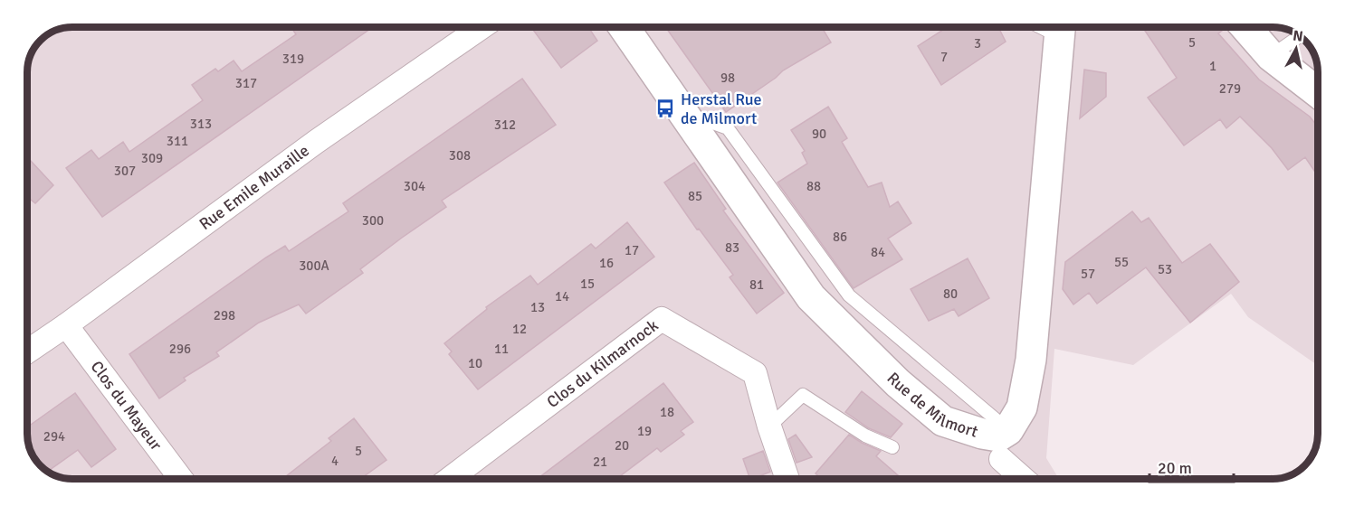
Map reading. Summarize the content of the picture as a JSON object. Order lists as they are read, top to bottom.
{
  "streets": {
    "street": [
      "Rue Emile Muraille",
      "Clos du Kilmarnock",
      "Rue de Milmort",
      "Clos du Mayeur"
    ]
  },
  "crossings": [
    ["Rue Emile Muraille", "Clos du Mayeur"]
  ],
  "places": {
    "bus stop": ["Herstal Rue de Milmort"]
  },
  "house_numbers": [
    "5",
    "3",
    "7",
    "319",
    "1",
    "98",
    "317",
    "279",
    "313",
    "312",
    "90",
    "311",
    "308",
    "309",
    "307",
    "304",
    "88",
    "85",
    "300",
    "86",
    "83",
    "17",
    "84",
    "55",
    "16",
    "300A",
    "53",
    "57",
    "15",
    "81",
    "80",
    "14",
    "13",
    "298",
    "12",
    "296",
    "11",
    "10",
    "18",
    "19",
    "294",
    "20",
    "5",
    "4",
    "21"
  ],
  "scale_bar": "20 m",
  "north": "top"
}
